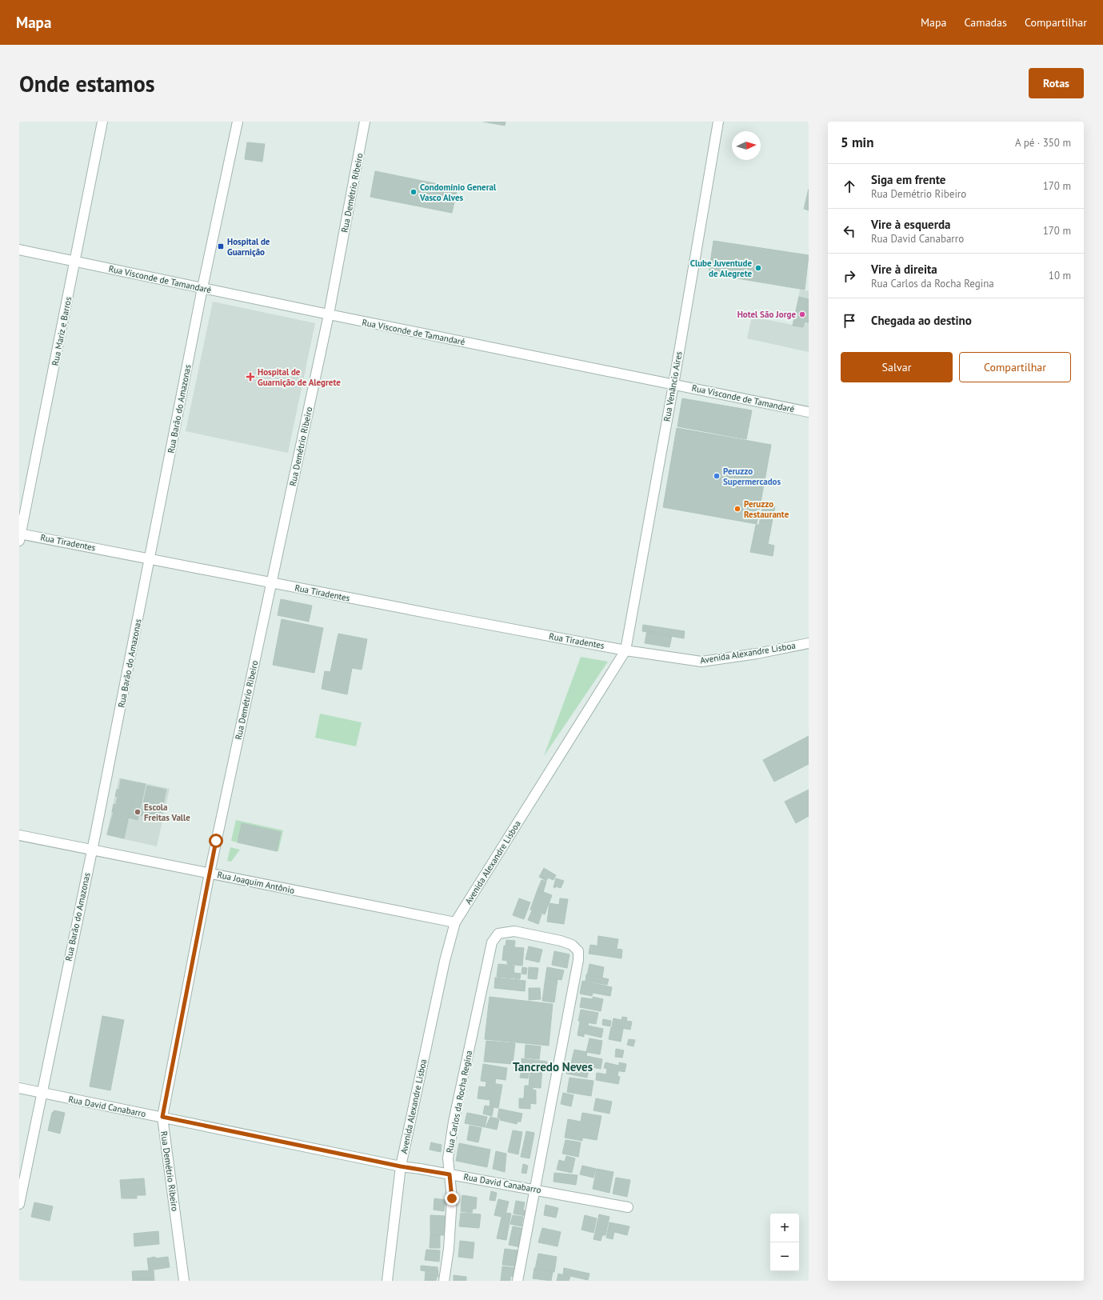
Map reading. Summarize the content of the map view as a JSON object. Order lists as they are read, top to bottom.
{
  "streets": {
    "street": [
      "Rua Demétrio Ribeiro",
      "Rua Visconde de Tamandaré",
      "Rua Mariz e Barros",
      "Rua Venâncio Aires",
      "Rua Barão do Amazonas",
      "Rua Tiradentes",
      "Avenida Alexandre Lisboa",
      "Rua Joaquim Antônio",
      "Rua Carlos da Rocha Regina",
      "Rua David Canabarro"
    ]
  },
  "crossings": [
    ["Rua Demétrio Ribeiro", "Rua Visconde de Tamandaré"],
    ["Rua Demétrio Ribeiro", "Rua Tiradentes"],
    ["Rua Demétrio Ribeiro", "Rua Joaquim Antônio"],
    ["Rua Demétrio Ribeiro", "Rua David Canabarro"],
    ["Rua Visconde de Tamandaré", "Rua Mariz e Barros"],
    ["Rua Visconde de Tamandaré", "Rua Venâncio Aires"],
    ["Rua Visconde de Tamandaré", "Rua Barão do Amazonas"],
    ["Rua Mariz e Barros", "Rua Tiradentes"],
    ["Rua Venâncio Aires", "Rua Tiradentes"],
    ["Rua Venâncio Aires", "Avenida Alexandre Lisboa"],
    ["Rua Barão do Amazonas", "Rua Tiradentes"],
    ["Rua Barão do Amazonas", "Rua Joaquim Antônio"],
    ["Rua Barão do Amazonas", "Rua David Canabarro"],
    ["Rua Tiradentes", "Avenida Alexandre Lisboa"],
    ["Avenida Alexandre Lisboa", "Rua Joaquim Antônio"],
    ["Avenida Alexandre Lisboa", "Rua David Canabarro"],
    ["Rua Carlos da Rocha Regina", "Rua David Canabarro"]
  ],
  "districts": ["Tancredo Neves"],
  "places": {
    "other": [
      "Condomínio General Vasco Alves",
      "Clube Juventude de Alegrete",
      "Hotel São Jorge",
      "Peruzzo Supermercados",
      "Peruzzo Restaurante",
      "Escola Freitas Valle"
    ],
    "transit": ["Hospital de Guarnição"],
    "health": ["Hospital de Guarnição de Alegrete"]
  },
  "north": "right",
  "page": {
    "header": "Mapa",
    "nav": ["Mapa", "Camadas", "Compartilhar"],
    "buttons": [
      "Rotas",
      ["Salvar", "Compartilhar"]
    ],
    "title": "Onde estamos",
    "heading": ["5 min", "A pé · 350 m"],
    "list": [
      ["Siga em frente", "Rua Demétrio Ribeiro", "170 m"],
      ["Vire à esquerda", "Rua David Canabarro", "170 m"],
      ["Vire à direita", "Rua Carlos da Rocha Regina", "10 m"],
      "Chegada ao destino"
    ],
    "map_buttons": ["+", "−"]
  }
}
